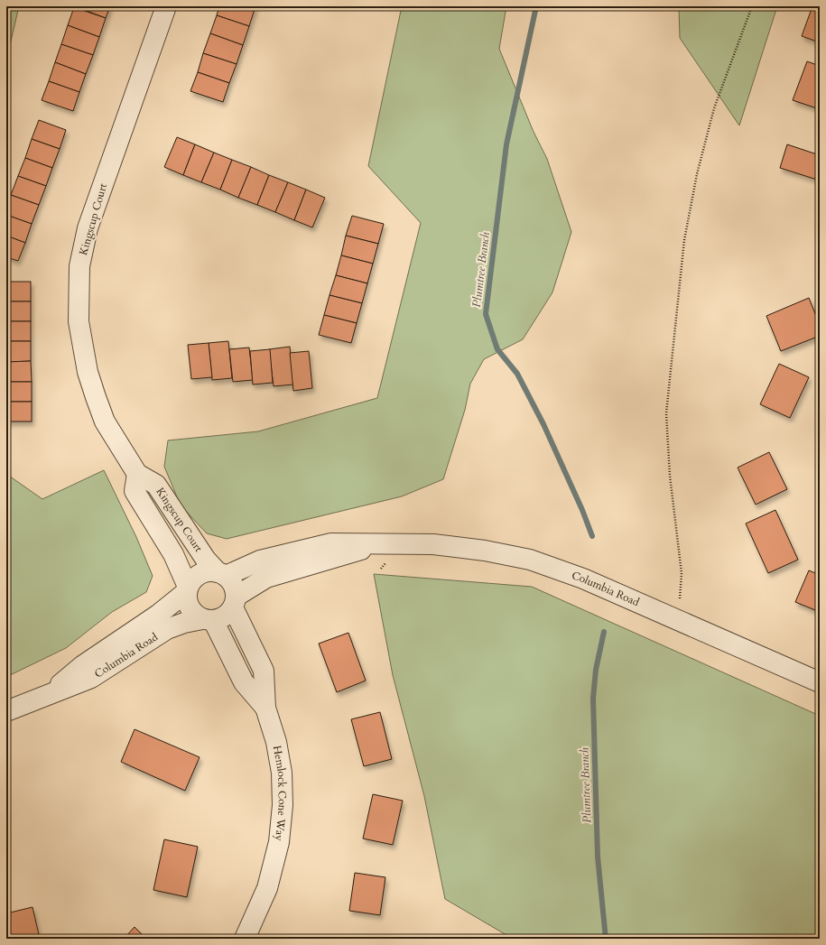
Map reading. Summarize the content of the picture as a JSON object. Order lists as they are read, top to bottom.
{
  "streets": {
    "street": ["Kingscup Court", "Columbia Road", "Hemlock Cone Way"]
  },
  "crossings": [
    ["Kingscup Court", "Columbia Road"],
    ["Kingscup Court", "Hemlock Cone Way"],
    ["Columbia Road", "Hemlock Cone Way"]
  ],
  "water": ["Plumtree Branch"]
}
